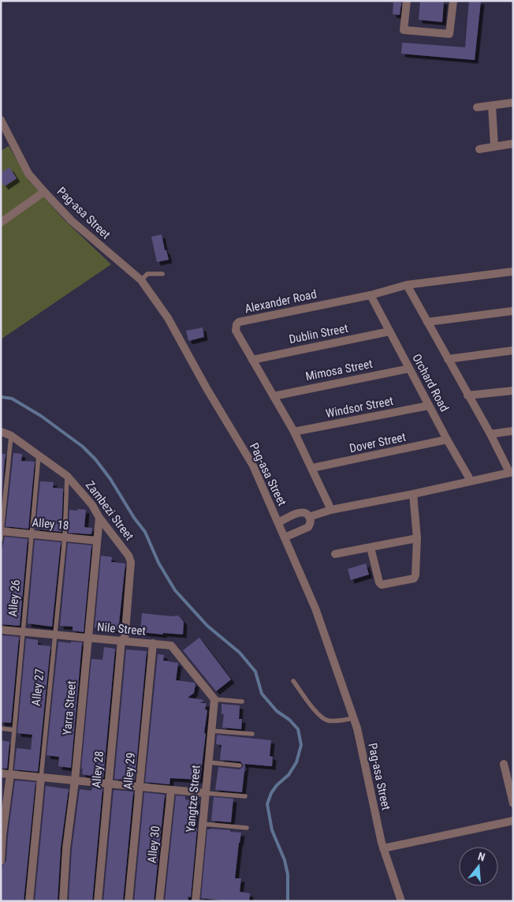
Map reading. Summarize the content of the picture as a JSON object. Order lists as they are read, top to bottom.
{
  "streets": {
    "street": [
      "Pag-asa Street",
      "Alexander Road",
      "Dublin Street",
      "Mimosa Street",
      "Orchard Road",
      "Windsor Street",
      "Dover Street",
      "Zambezi Street",
      "Alley 18",
      "Alley 26",
      "Nile Street",
      "Alley 27",
      "Yarra Street",
      "Alley 28",
      "Alley 29",
      "Yangtze Street",
      "Alley 30"
    ]
  },
  "crossings": [
    ["Alexander Road", "Dublin Street"],
    ["Alexander Road", "Mimosa Street"],
    ["Alexander Road", "Orchard Road"],
    ["Alexander Road", "Windsor Street"],
    ["Alexander Road", "Dover Street"],
    ["Dublin Street", "Orchard Road"],
    ["Mimosa Street", "Orchard Road"],
    ["Orchard Road", "Windsor Street"],
    ["Orchard Road", "Dover Street"],
    ["Zambezi Street", "Alley 26"],
    ["Zambezi Street", "Nile Street"],
    ["Zambezi Street", "Alley 27"],
    ["Zambezi Street", "Yarra Street"],
    ["Zambezi Street", "Alley 28"],
    ["Alley 18", "Alley 26"],
    ["Alley 18", "Alley 27"],
    ["Alley 18", "Yarra Street"],
    ["Alley 26", "Nile Street"],
    ["Nile Street", "Alley 27"],
    ["Nile Street", "Yarra Street"],
    ["Nile Street", "Alley 28"],
    ["Nile Street", "Alley 29"],
    ["Nile Street", "Yangtze Street"]
  ],
  "north": "top"
}
